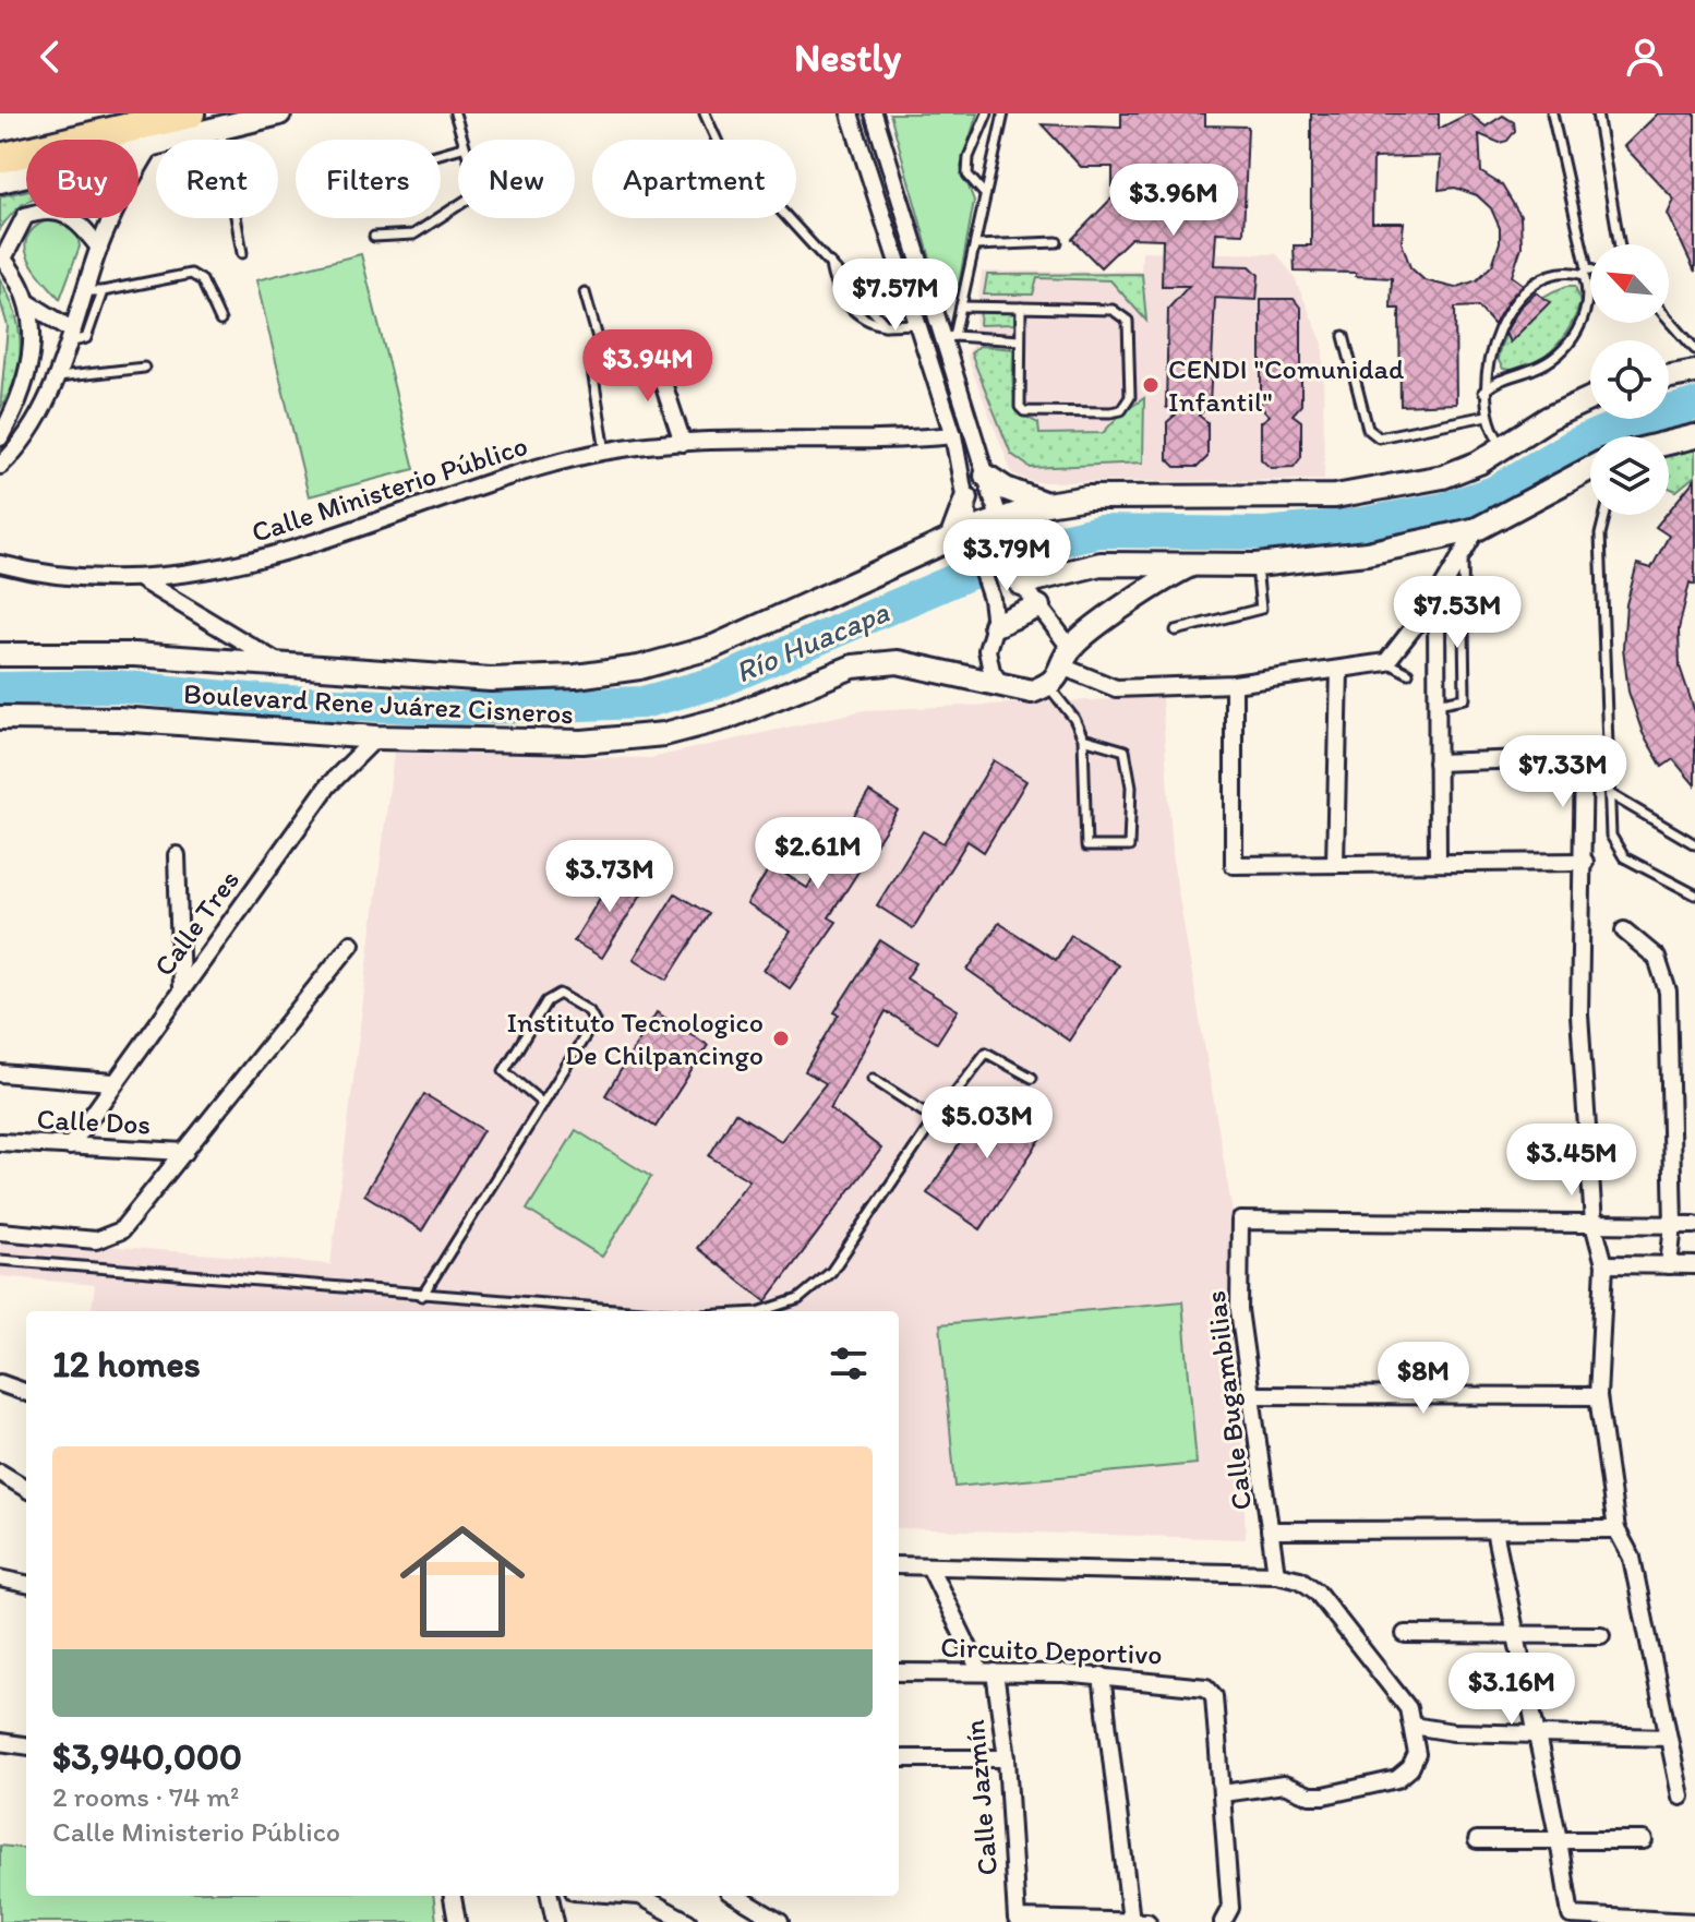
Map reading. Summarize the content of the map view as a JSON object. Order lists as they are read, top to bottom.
{
  "streets": {
    "main road": ["Boulevard Rene Juárez Cisneros"],
    "street": [
      "Calle Ministerio Público",
      "Calle Tres",
      "Calle Dos",
      "Calle Bugambilias",
      "Circuito Deportivo",
      "Calle Jazmín"
    ]
  },
  "crossings": [
    ["Boulevard Rene Juárez Cisneros", "Calle Tres"],
    ["Calle Tres", "Calle Dos"],
    ["Circuito Deportivo", "Calle Jazmín"]
  ],
  "water": ["Río Huacapa"],
  "places": ["CENDI \"Comunidad Infantil\"", "Instituto Tecnologico De Chilpancingo"],
  "north": "top left",
  "page": {
    "header": "Nestly",
    "chip": [
      "Buy",
      "Rent",
      "Filters",
      "New",
      "Apartment"
    ],
    "price": [
      "$3.96M",
      "$7.57M",
      "$3.94M",
      "$3.79M",
      "$7.53M",
      "$7.33M",
      "$2.61M",
      "$3.73M",
      "$5.03M",
      "$3.45M",
      "$8M",
      "$3.16M"
    ],
    "heading": "12 homes",
    "list": [
      {
        "name": "$3,940,000",
        "note": "2 rooms · 74 m² · Calle Ministerio Público"
      }
    ]
  }
}
